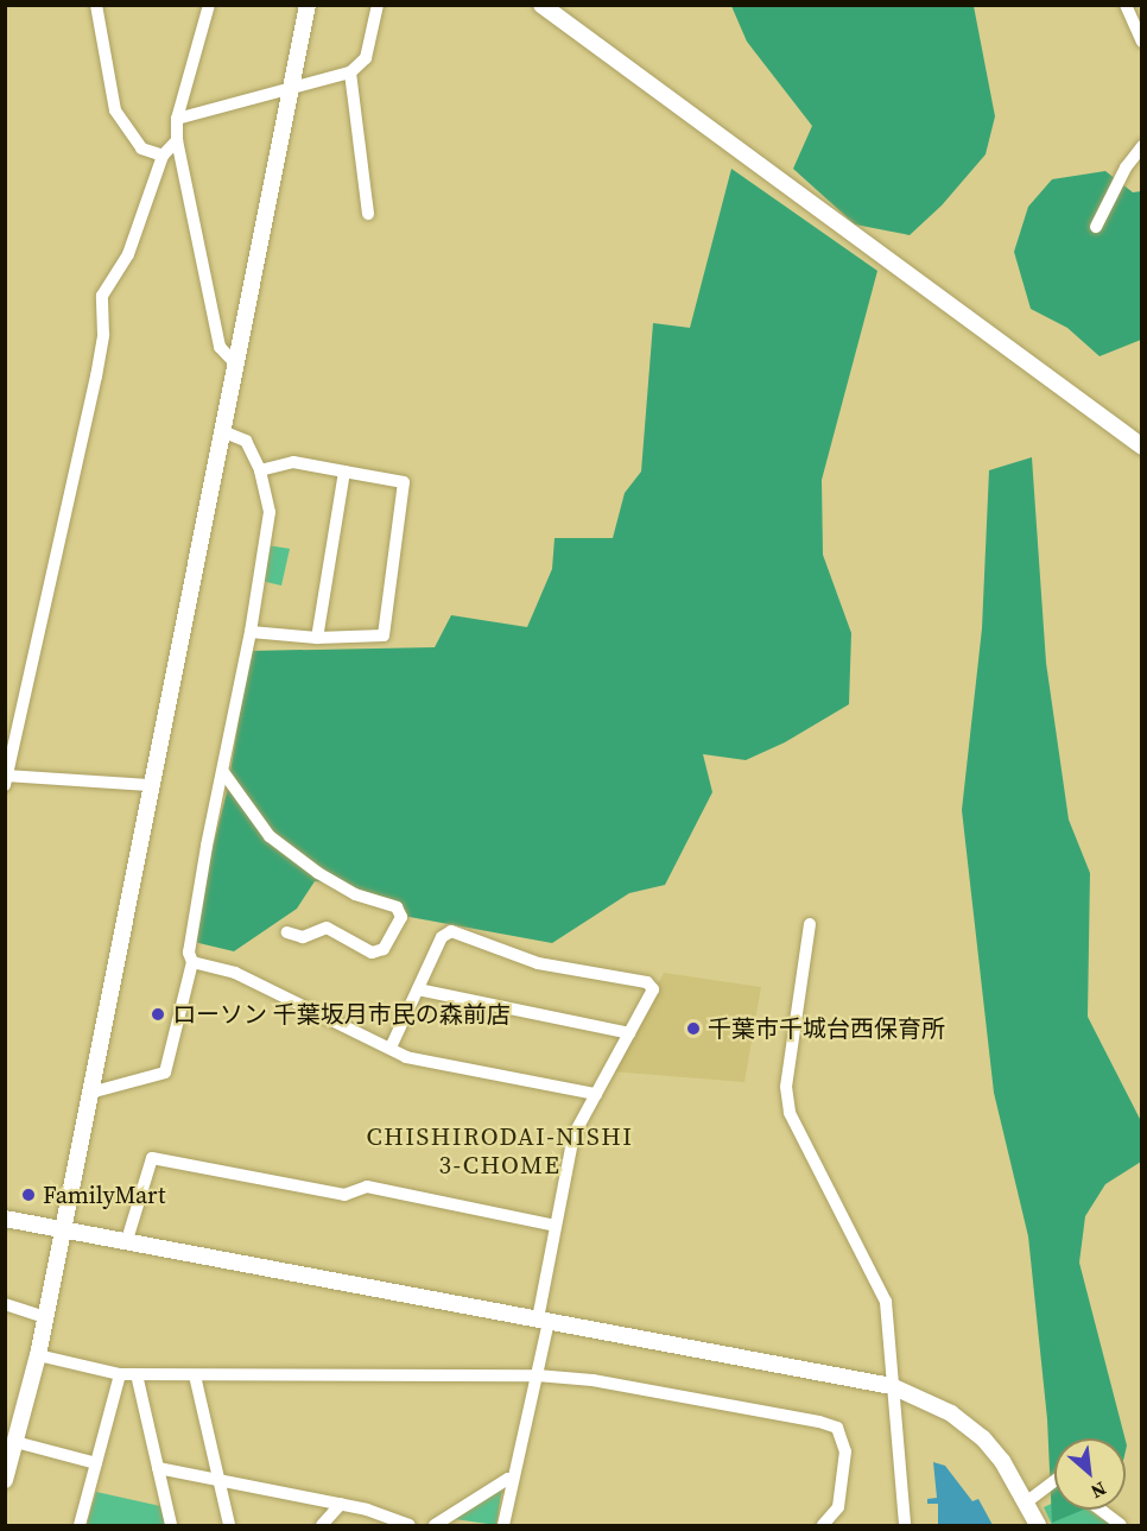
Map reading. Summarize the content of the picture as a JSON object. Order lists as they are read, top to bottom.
{
  "districts": ["CHISHIRODAI-NISHI 3-CHOME"],
  "places": ["ローソン 千葉坂月市民の森前店", "千葉市千城台西保育所", "FamilyMart"],
  "north": "bottom right"
}
